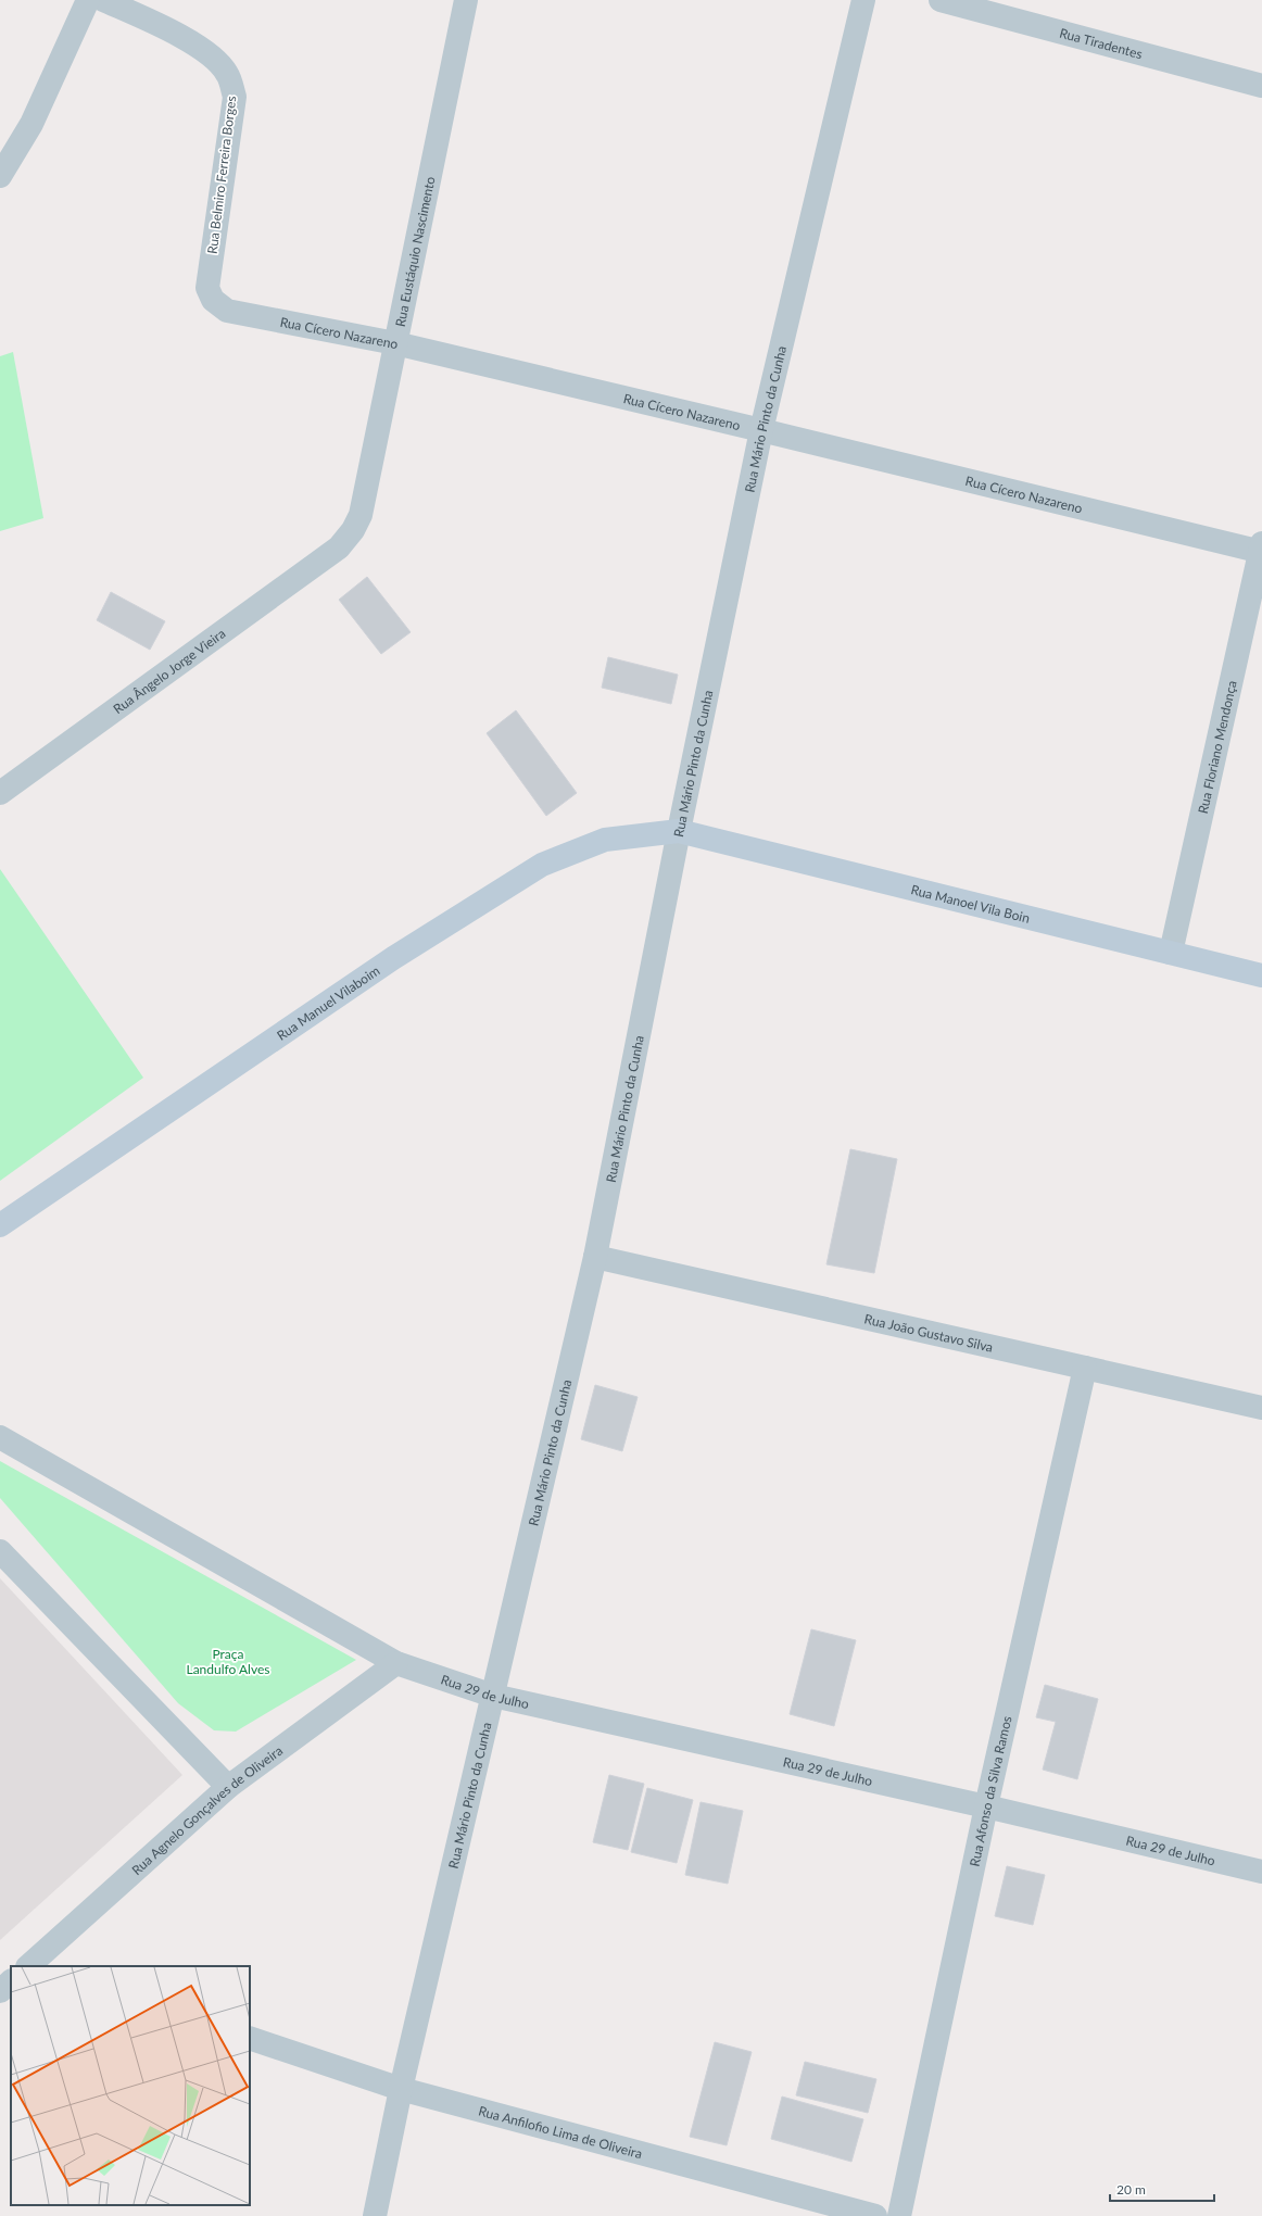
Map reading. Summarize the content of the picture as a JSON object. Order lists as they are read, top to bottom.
{
  "streets": {
    "main road": ["Rua Manoel Vila Boin", "Rua Manuel Vilaboim"],
    "street": [
      "Rua Tiradentes",
      "Rua Belmiro Ferreira Borges",
      "Rua Eustáquio Nascimento",
      "Rua Cícero Nazareno",
      "Rua Mário Pinto da Cunha",
      "Rua Ângelo Jorge Vieira",
      "Rua Floriano Mendonça",
      "Rua João Gustavo Silva",
      "Rua 29 de Julho",
      "Rua Afonso da Silva Ramos",
      "Rua Agnelo Gonçalves de Oliveira",
      "Rua Anfilofio Lima de Oliveira"
    ]
  },
  "crossings": [
    ["Rua Belmiro Ferreira Borges", "Rua Cícero Nazareno"],
    ["Rua Eustáquio Nascimento", "Rua Cícero Nazareno"],
    ["Rua Eustáquio Nascimento", "Rua Ângelo Jorge Vieira"],
    ["Rua Cícero Nazareno", "Rua Mário Pinto da Cunha"],
    ["Rua Cícero Nazareno", "Rua Floriano Mendonça"],
    ["Rua Mário Pinto da Cunha", "Rua Manoel Vila Boin"],
    ["Rua Mário Pinto da Cunha", "Rua Manuel Vilaboim"],
    ["Rua Mário Pinto da Cunha", "Rua João Gustavo Silva"],
    ["Rua Mário Pinto da Cunha", "Rua 29 de Julho"],
    ["Rua Mário Pinto da Cunha", "Rua Anfilofio Lima de Oliveira"],
    ["Rua Floriano Mendonça", "Rua Manoel Vila Boin"],
    ["Rua Manoel Vila Boin", "Rua Manuel Vilaboim"],
    ["Rua João Gustavo Silva", "Rua Afonso da Silva Ramos"],
    ["Rua 29 de Julho", "Rua Afonso da Silva Ramos"],
    ["Rua 29 de Julho", "Rua Agnelo Gonçalves de Oliveira"]
  ],
  "parks": ["Praça Landulfo Alves"],
  "scale_bar": "20 m"
}
